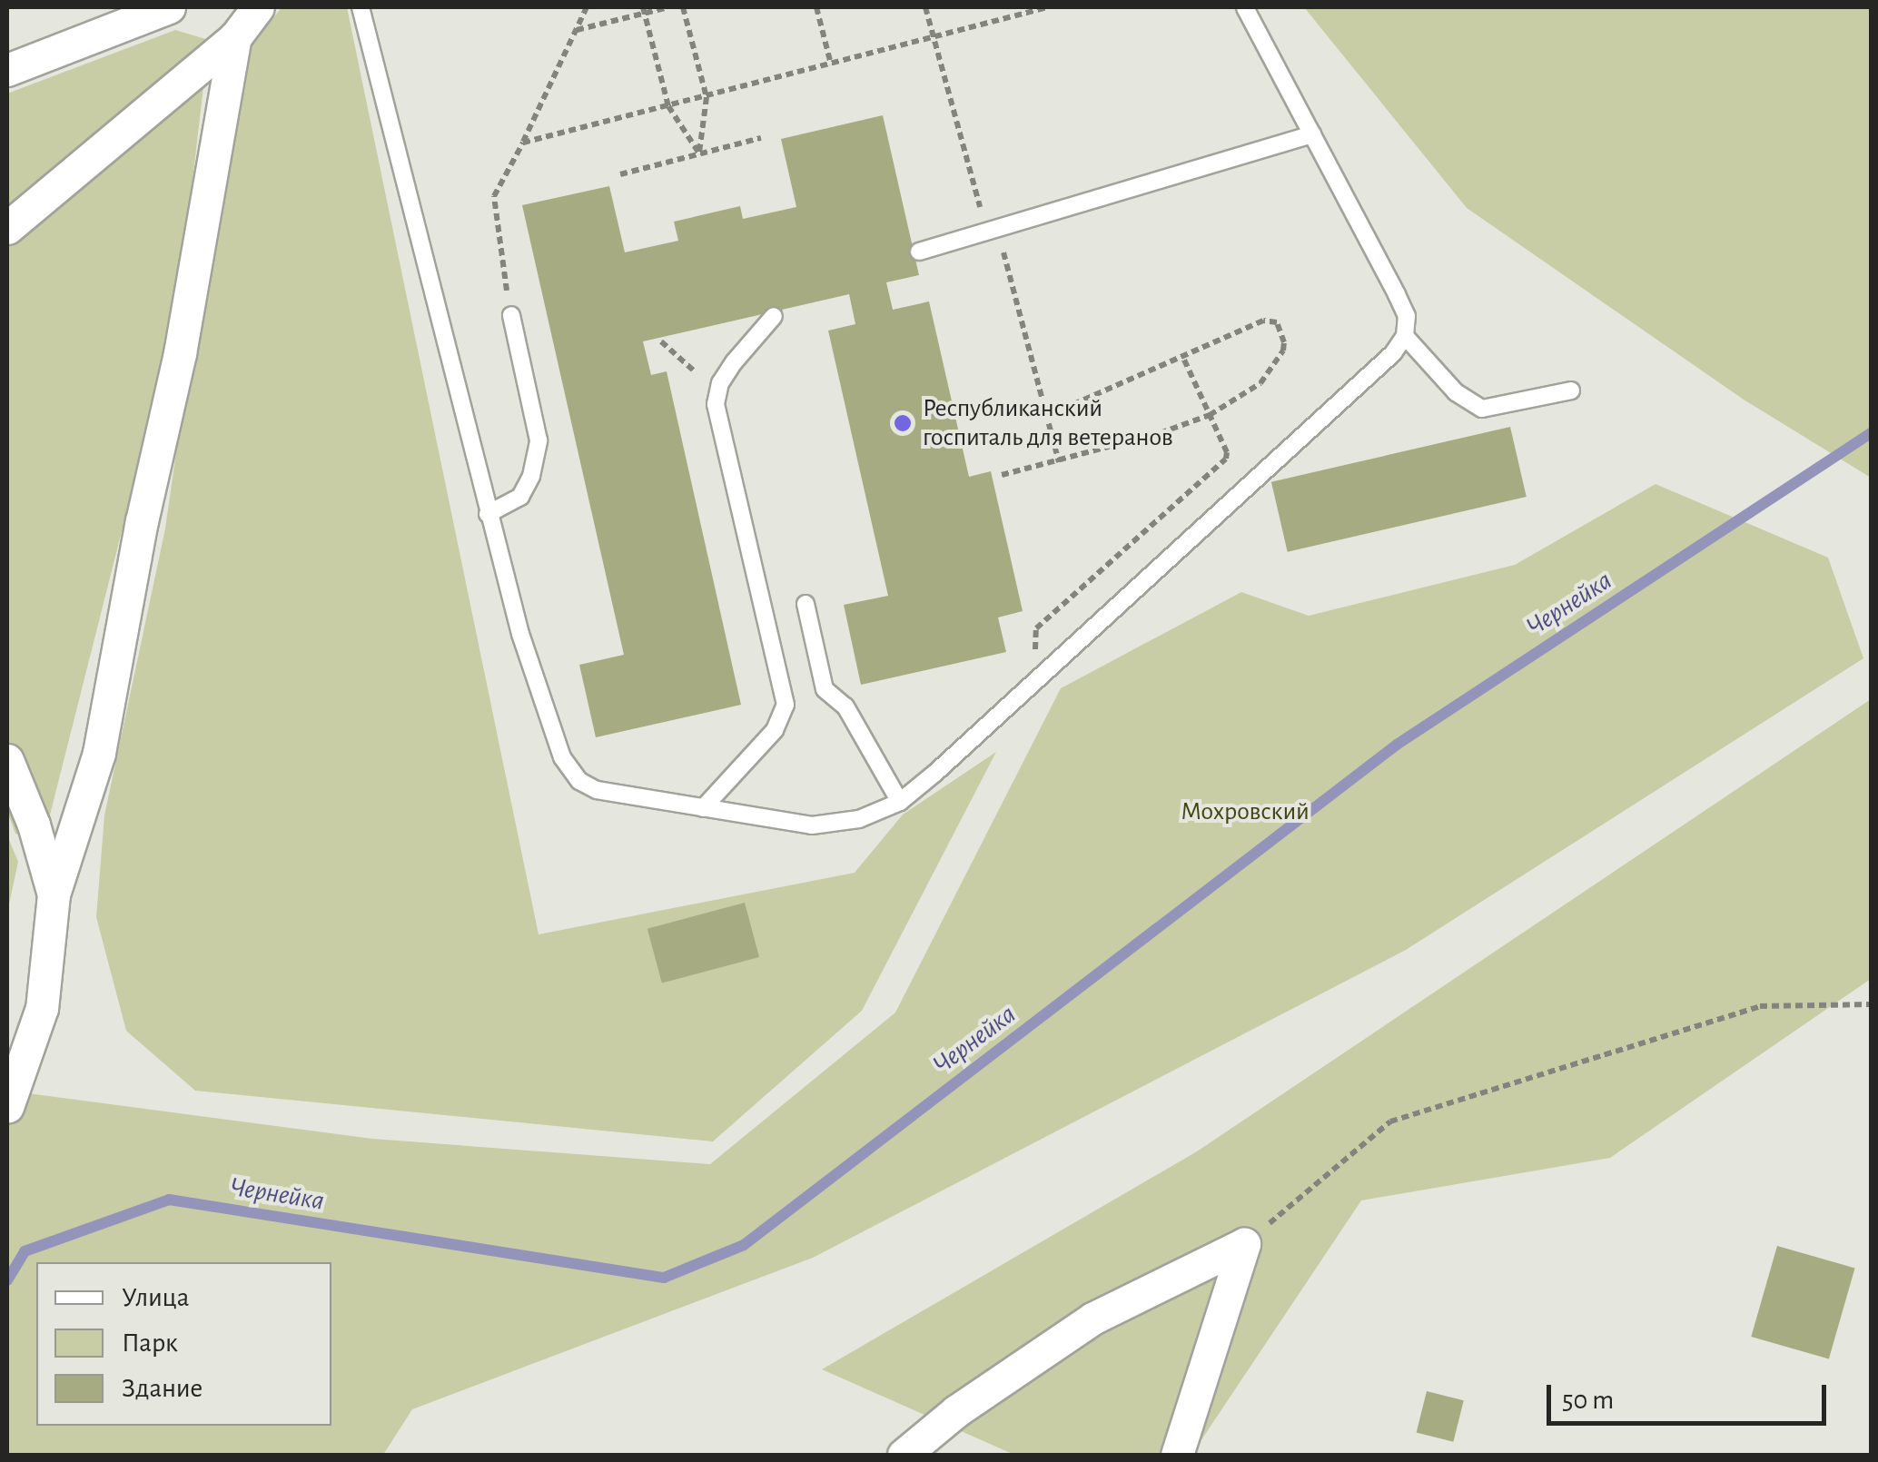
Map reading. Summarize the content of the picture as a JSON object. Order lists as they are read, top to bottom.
{
  "water": ["Чернейка"],
  "parks": ["Мохровский"],
  "places": ["Республиканский госпиталь для ветеранов"],
  "legend": ["Улица", "Парк", "Здание"],
  "scale_bar": "50 m"
}
